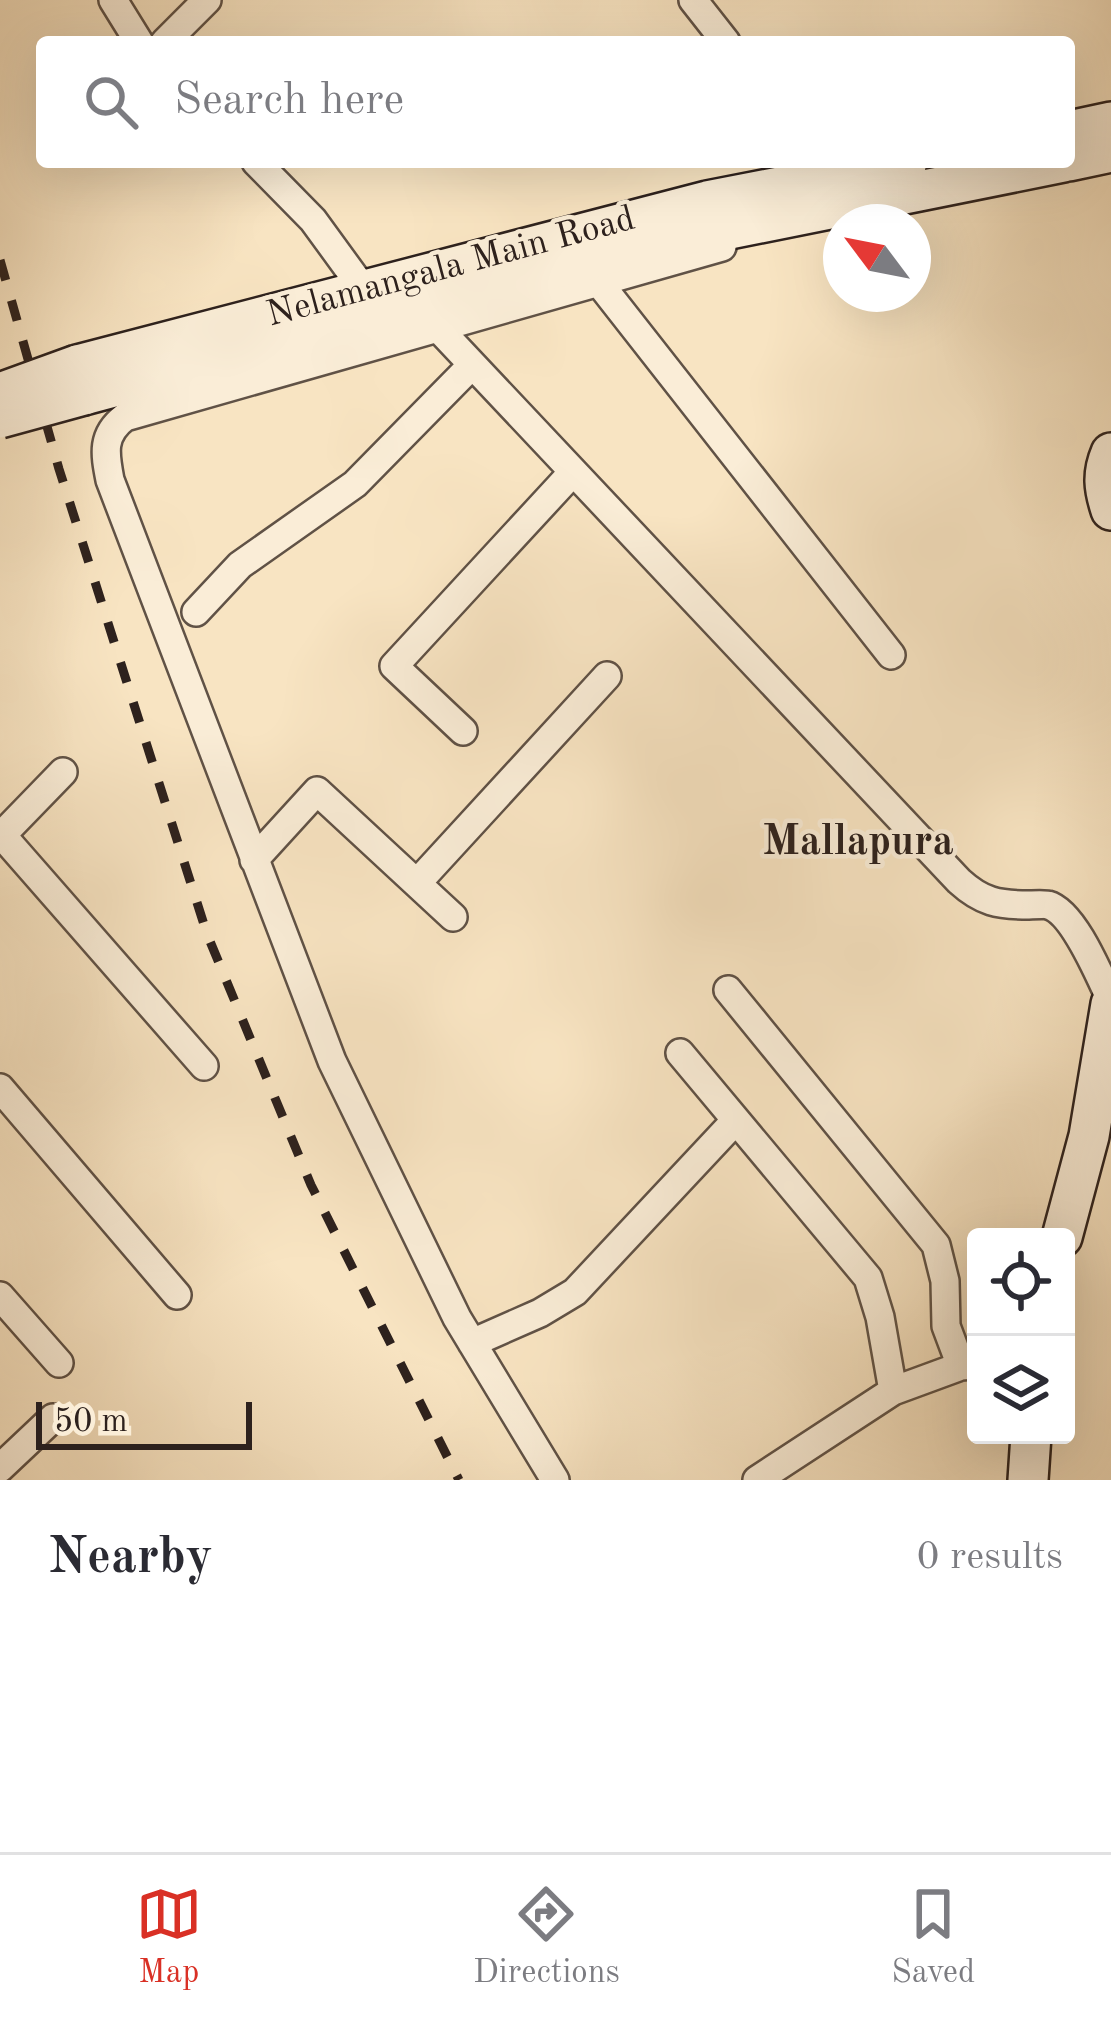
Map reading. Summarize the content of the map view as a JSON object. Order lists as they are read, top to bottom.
{
  "streets": {
    "main road": ["Nelamangala Main Road"]
  },
  "districts": ["Mallapura"],
  "scale_bar": "50 m",
  "north": "top left",
  "page": {
    "search": "Search here",
    "scale": "50 m",
    "heading": ["Nearby", "0 results"],
    "nav": ["Map", "Directions", "Saved"]
  }
}
